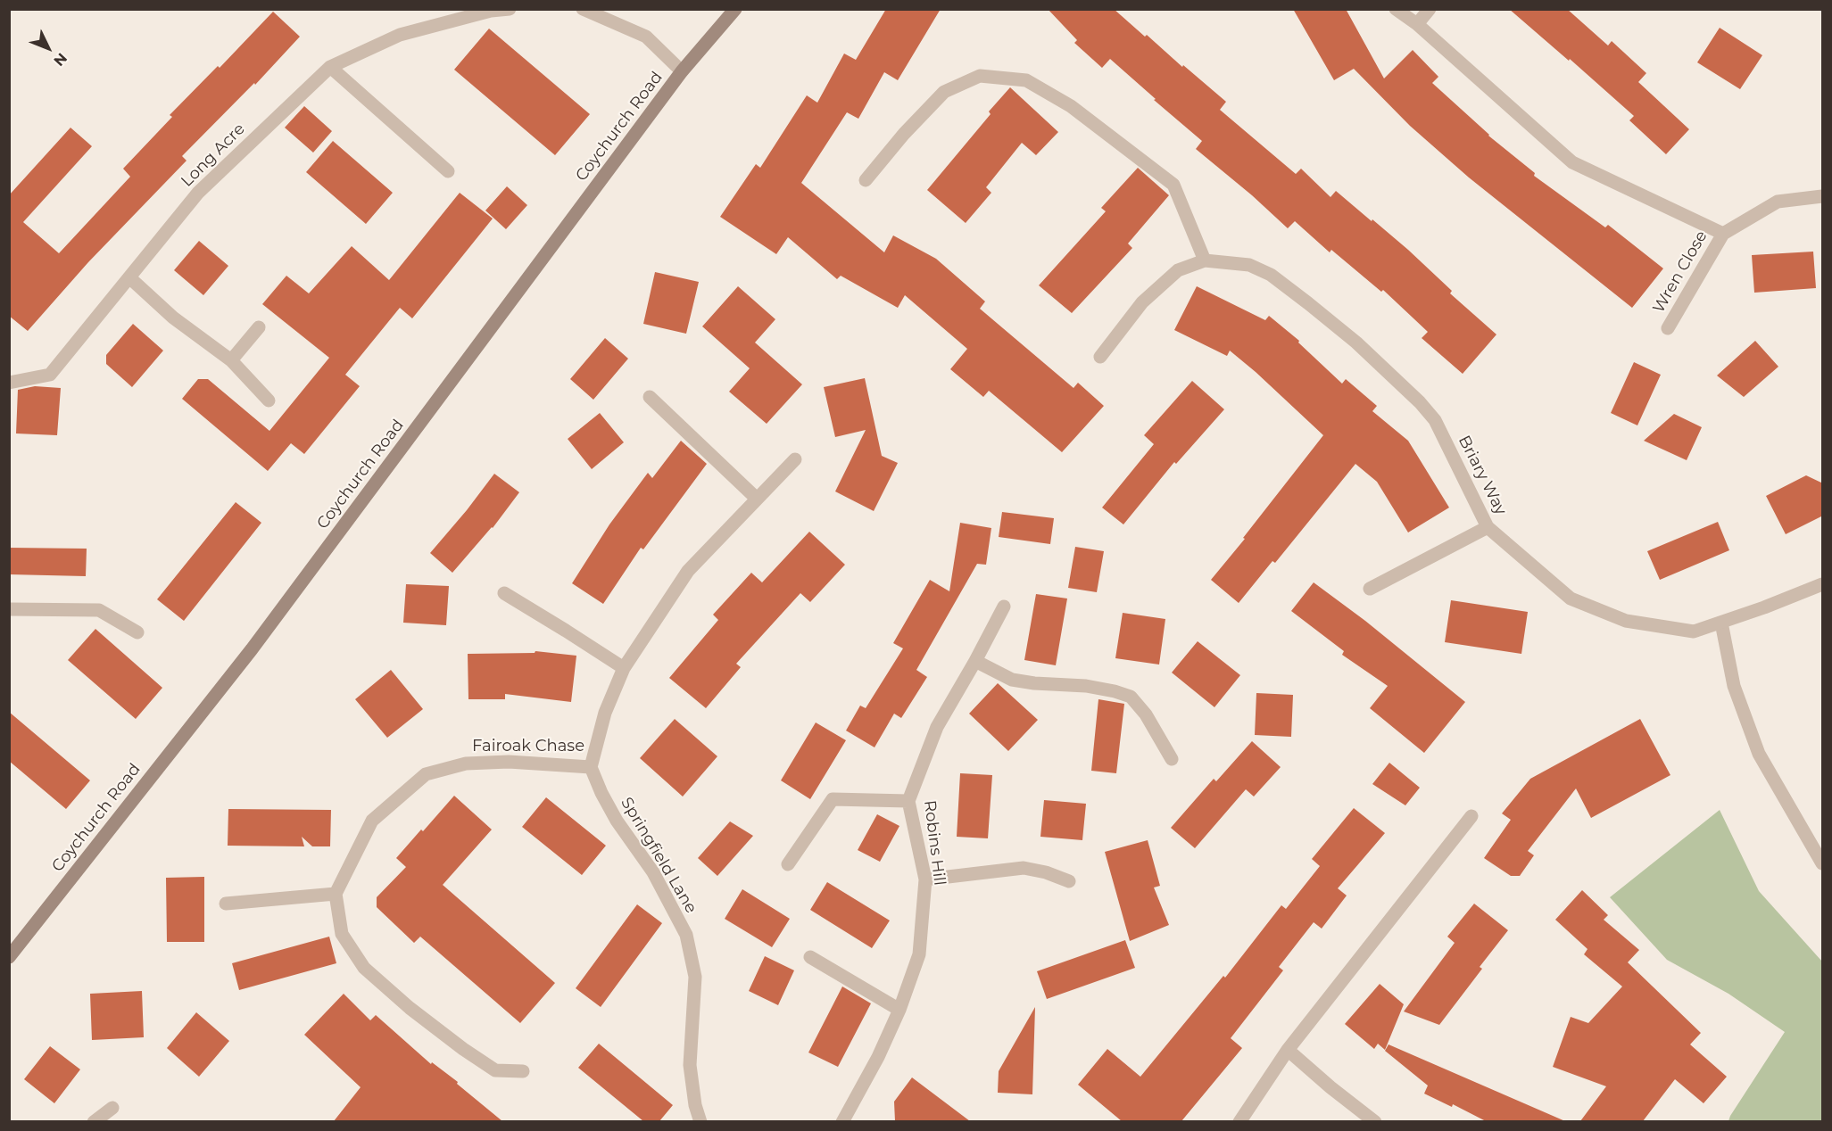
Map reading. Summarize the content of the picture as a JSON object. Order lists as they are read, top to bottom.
{
  "streets": {
    "main road": ["Coychurch Road"],
    "street": [
      "Long Acre",
      "Wren Close",
      "Briary Way",
      "Fairoak Chase",
      "Robins Hill",
      "Springfield Lane"
    ]
  },
  "crossings": [
    ["Fairoak Chase", "Springfield Lane"]
  ],
  "north": "bottom right"
}
